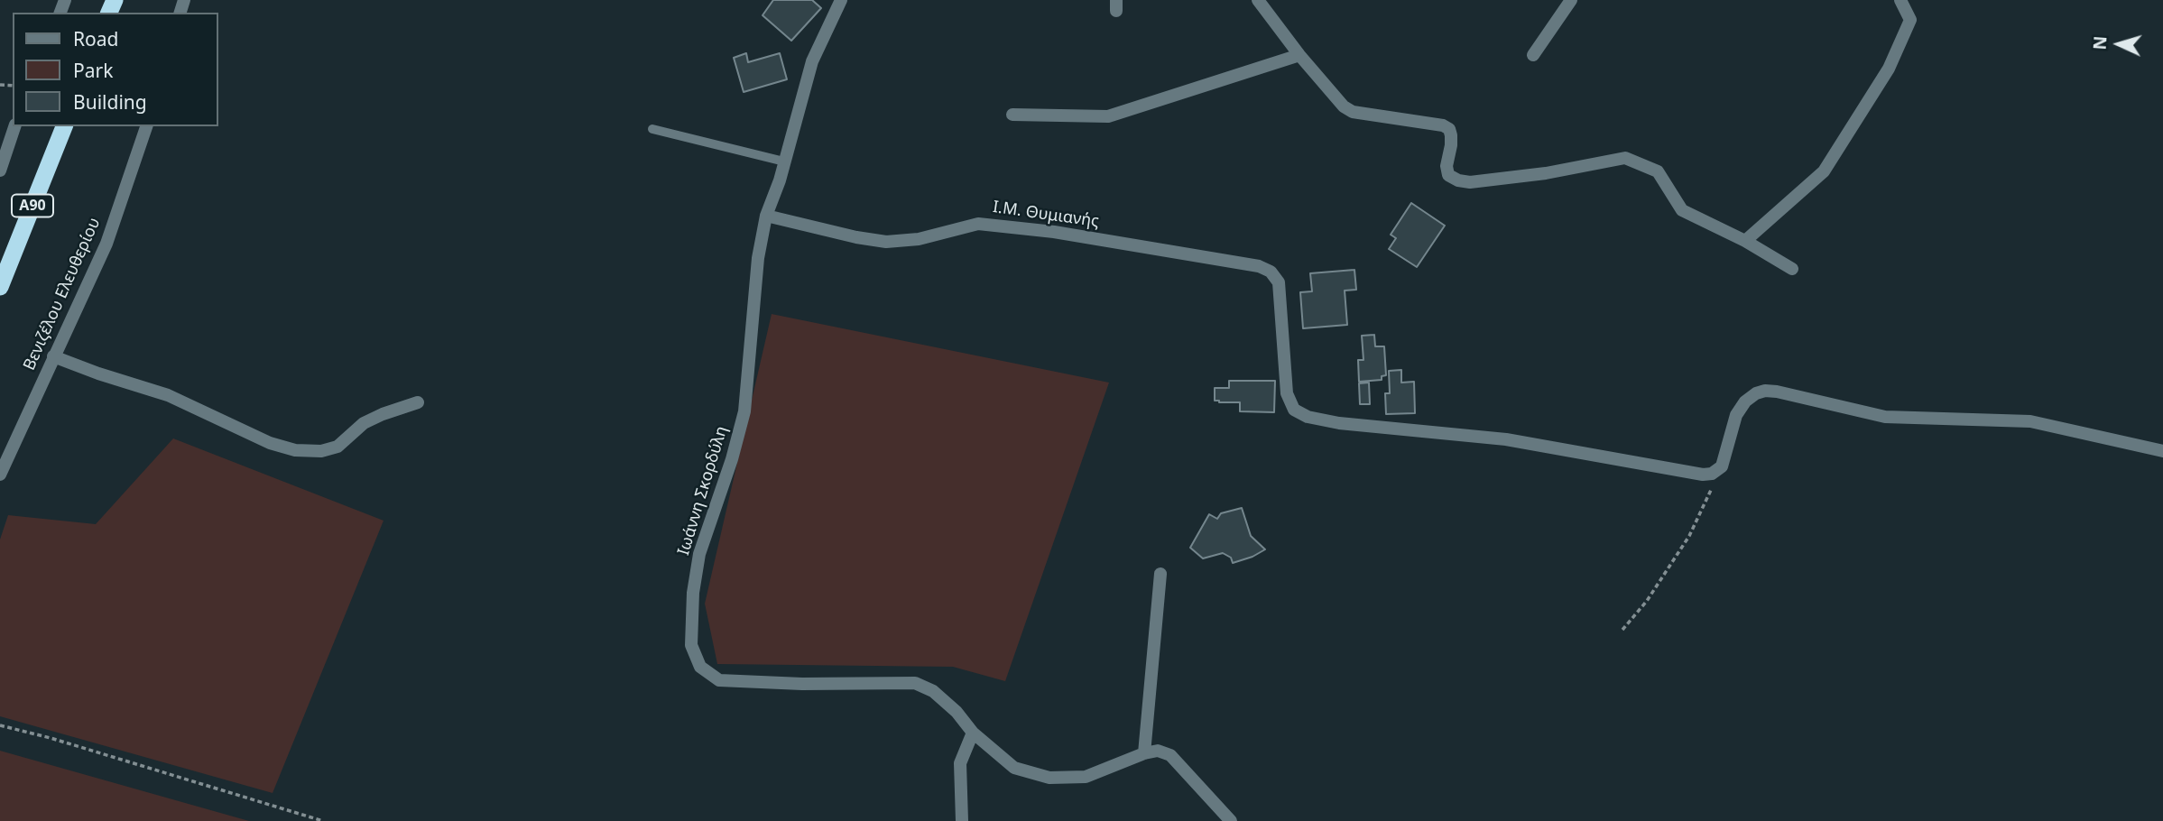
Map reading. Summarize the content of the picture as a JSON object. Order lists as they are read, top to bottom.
{
  "streets": {
    "highway": ["Α90"],
    "street": ["Ι.Μ. Θυμιανής", "Βενιζέλου Ελευθερίου", "Ιωάννη Σκορδύλη"]
  },
  "crossings": [
    ["Ι.Μ. Θυμιανής", "Ιωάννη Σκορδύλη"]
  ],
  "legend": ["Road", "Park", "Building"],
  "north": "left"
}
